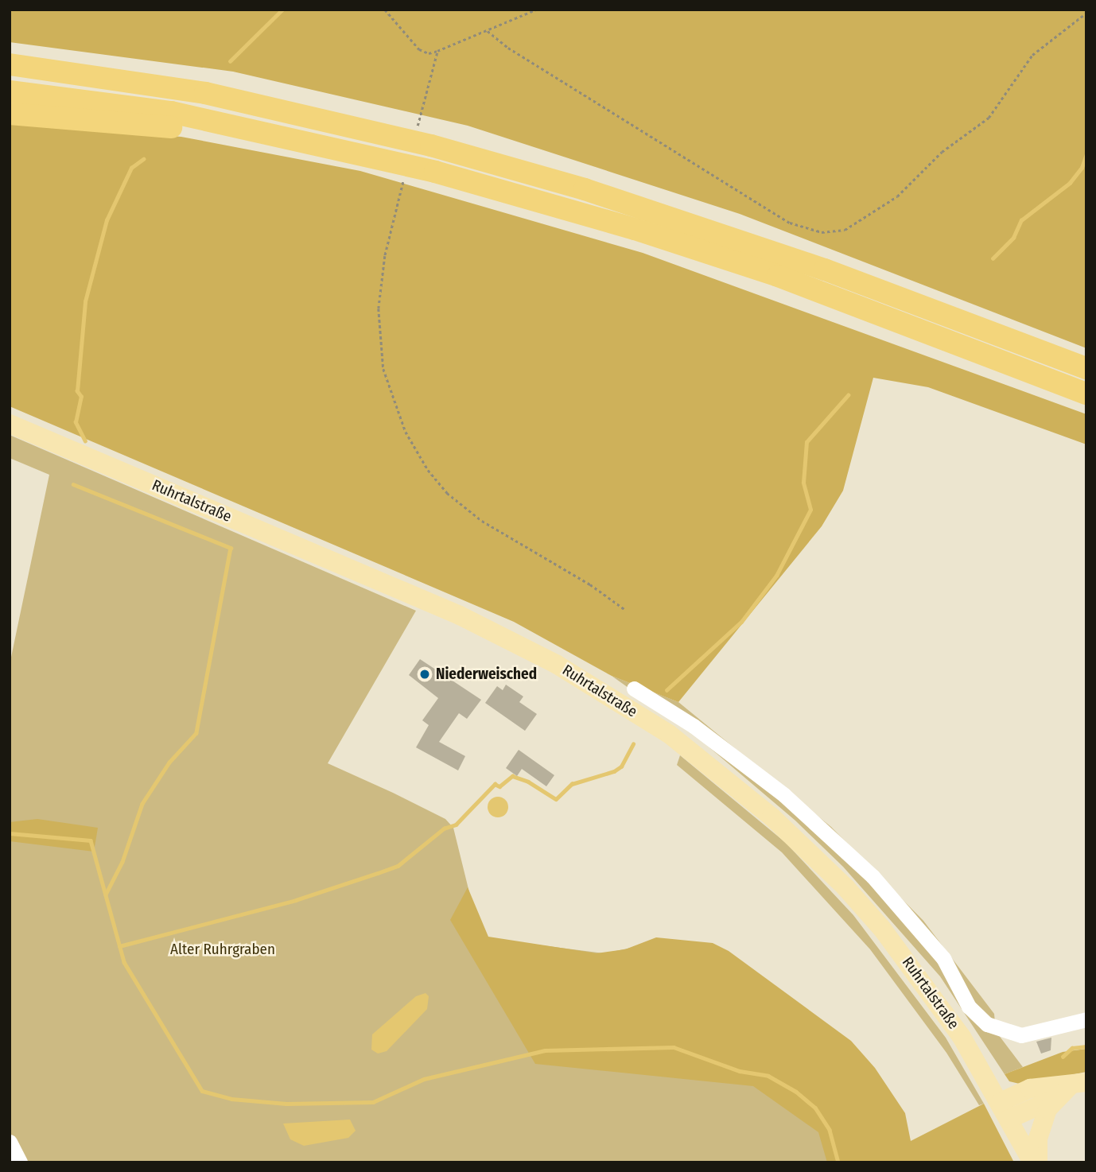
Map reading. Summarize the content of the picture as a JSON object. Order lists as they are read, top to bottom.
{
  "streets": {
    "main road": ["Ruhrtalstraße"]
  },
  "parks": ["Alter Ruhrgraben"],
  "places": ["Niederweisched"]
}
